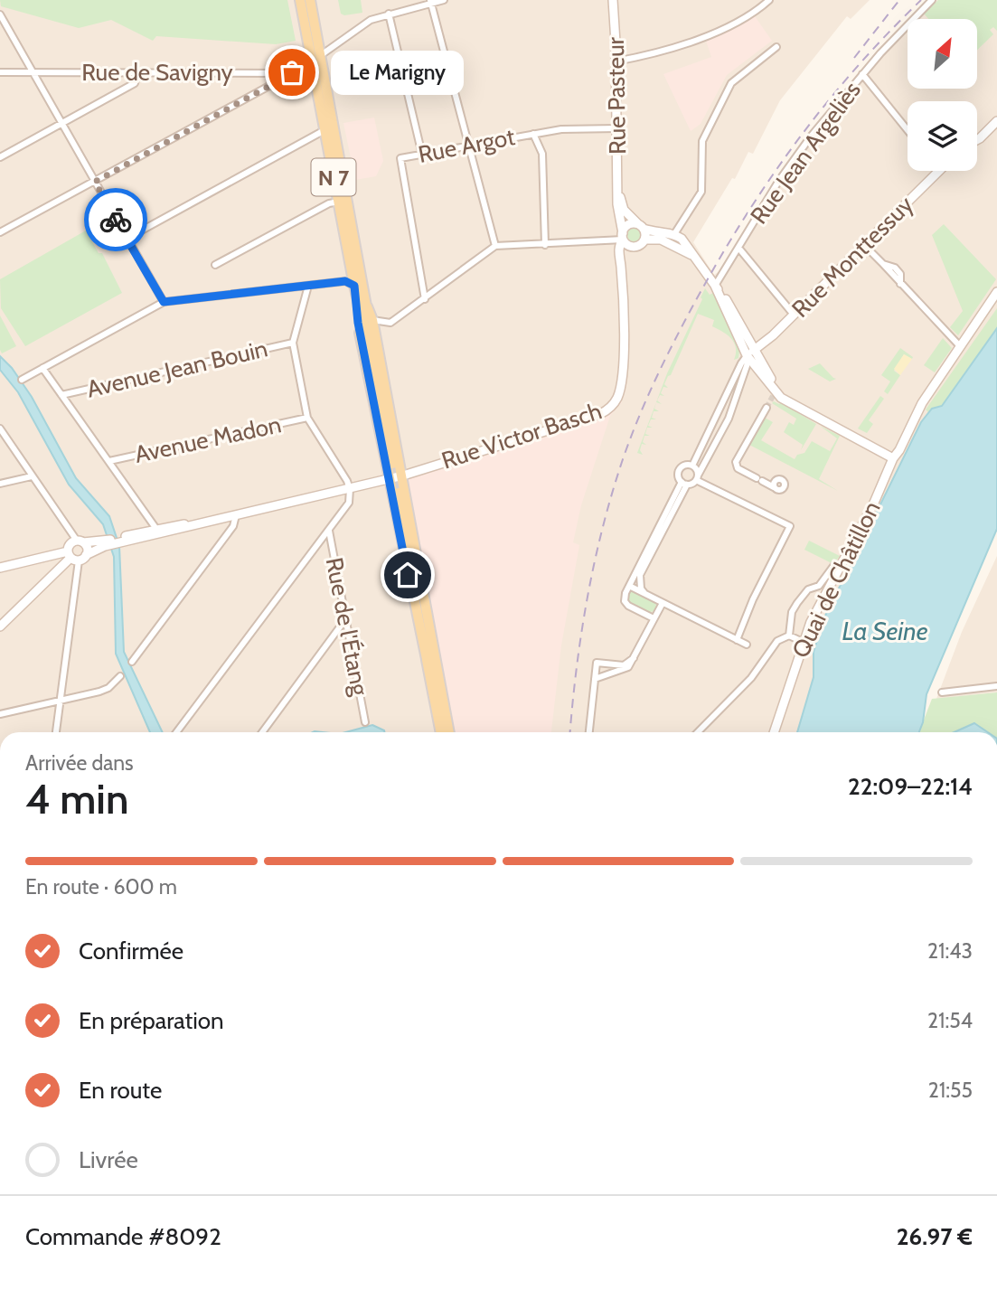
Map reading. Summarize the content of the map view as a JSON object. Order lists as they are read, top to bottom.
{
  "streets": {
    "main road": [
      "Rue Pasteur",
      "N 7",
      "Rue Monttessuy",
      "Rue Victor Basch",
      "Quai de Châtillon"
    ],
    "street": [
      "Rue de Savigny",
      "Rue Argot",
      "Rue Jean Argeliès",
      "Avenue Jean Bouin",
      "Avenue Madon",
      "Rue de l'Étang"
    ]
  },
  "crossings": [
    ["Rue de Savigny", "N 7"],
    ["Rue Pasteur", "Rue Victor Basch"],
    ["N 7", "Rue Victor Basch"]
  ],
  "water": ["La Seine"],
  "places": ["Le Marigny"],
  "north": "top right",
  "page": {
    "bubble": "Le Marigny",
    "heading": ["4 min", "Arrivée dans", "22:09–22:14"],
    "panel": ["Commande #8092", "26.97 €"],
    "bar": "En route · 600 m",
    "list": [
      ["Confirmée", "21:43"],
      ["En préparation", "21:54"],
      ["En route", "21:55"],
      "Livrée"
    ]
  }
}
